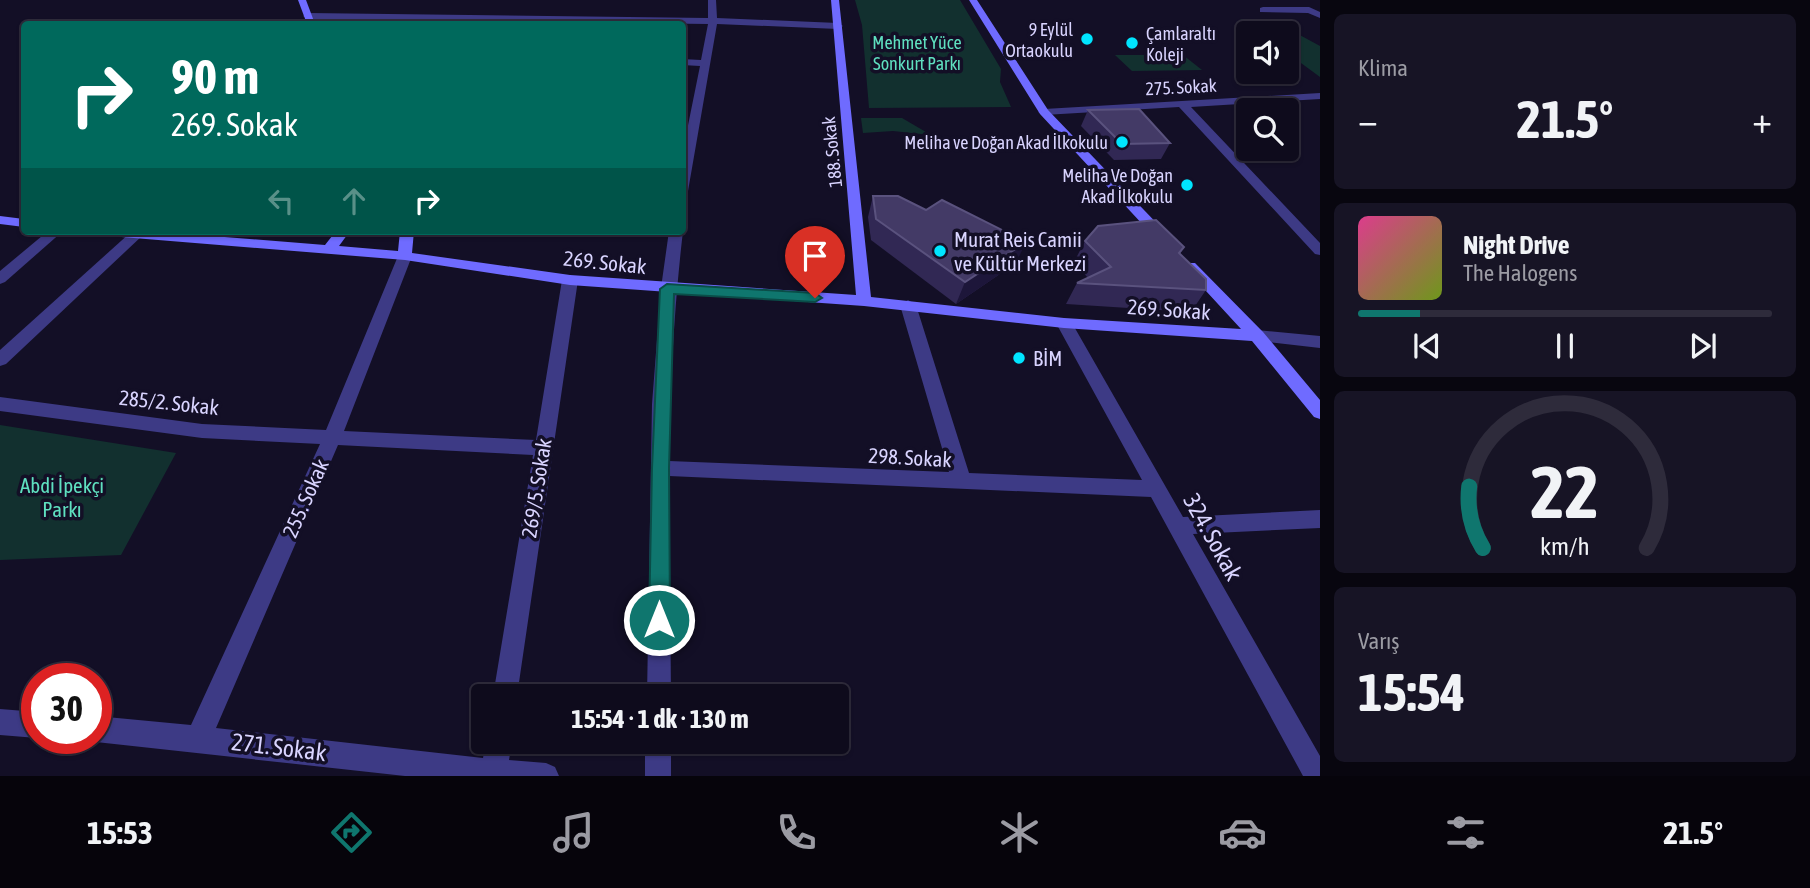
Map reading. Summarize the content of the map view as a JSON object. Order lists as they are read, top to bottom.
{
  "streets": {
    "street": [
      "275. Sokak",
      "188. Sokak",
      "269. Sokak",
      "285/2. Sokak",
      "298. Sokak",
      "269/5. Sokak",
      "255. Sokak",
      "324. Sokak",
      "271. Sokak"
    ]
  },
  "crossings": [
    ["188. Sokak", "269. Sokak"],
    ["269. Sokak", "269/5. Sokak"],
    ["269. Sokak", "255. Sokak"],
    ["269. Sokak", "324. Sokak"],
    ["285/2. Sokak", "269/5. Sokak"],
    ["285/2. Sokak", "255. Sokak"],
    ["298. Sokak", "324. Sokak"],
    ["255. Sokak", "271. Sokak"]
  ],
  "parks": ["Mehmet Yüce Sonkurt Parkı", "Abdi İpekçi Parkı"],
  "places": [
    "9 Eylül Ortaokulu",
    "Çamlaraltı Koleji",
    "Meliha ve Doğan Akad İlkokulu",
    "Meliha Ve Doğan Akad İlkokulu",
    "Murat Reis Camii ve Kültür Merkezi",
    "BİM"
  ],
  "page": {
    "tile": [
      "Klima",
      ["Varış", "15:54"]
    ],
    "turn": ["90 m", "269. Sokak"],
    "heat": ["−", "21.5°", "+"],
    "song": ["Night Drive", "The Halogens"],
    "limit": "30",
    "trip": "15:54 · 1 dk · 130 m",
    "tabs": ["15:53", "21.5°"],
    "gauge": ["22", "km/h"]
  }
}
